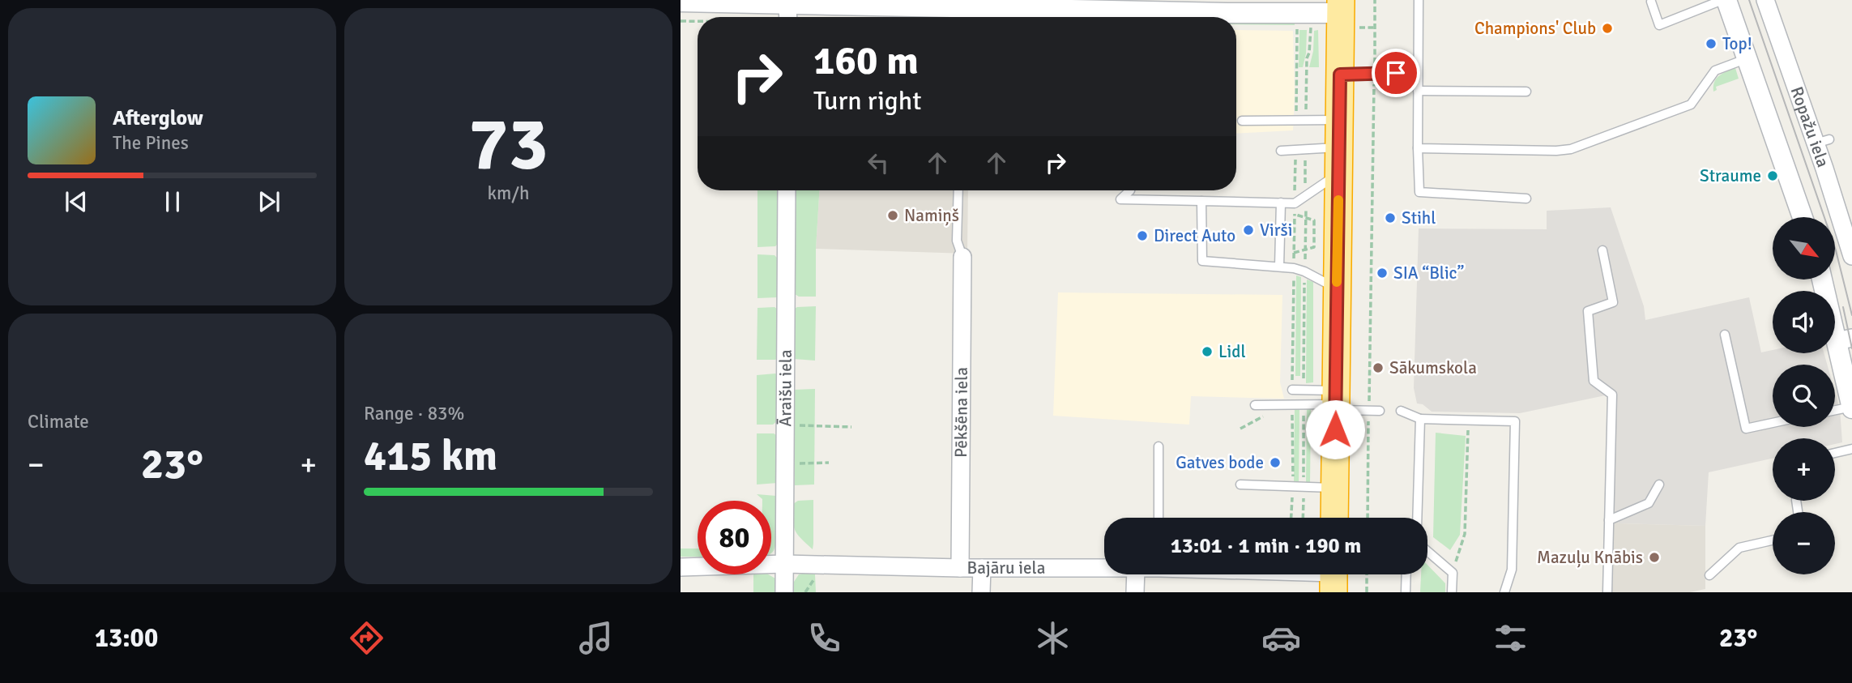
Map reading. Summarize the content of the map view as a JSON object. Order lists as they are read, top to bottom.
{
  "streets": {
    "street": [
      "Ropažu iela",
      "Āraišu iela",
      "Pēkšēna iela",
      "Bajāru iela"
    ]
  },
  "crossings": [
    ["Āraišu iela", "Bajāru iela"],
    ["Pēkšēna iela", "Bajāru iela"]
  ],
  "places": [
    "Champions' Club",
    "Top!",
    "Straume",
    "Namiņš",
    "Stihl",
    "Virši",
    "Direct Auto",
    "SIA “Blic”",
    "Lidl",
    "Sākumskola",
    "Gatves bode",
    "Mazuļu Knābis"
  ],
  "north": "bottom right",
  "page": {
    "tile": [
      ["73", "km/h"],
      "Climate",
      ["Range · 83%", "415 km"]
    ],
    "turn": ["160 m", "Turn right"],
    "song": ["Afterglow", "The Pines"],
    "map_buttons": ["+", "−"],
    "heat": ["−", "23°", "+"],
    "limit": "80",
    "trip": "13:01 · 1 min · 190 m",
    "tabs": ["13:00", "23°"]
  }
}
